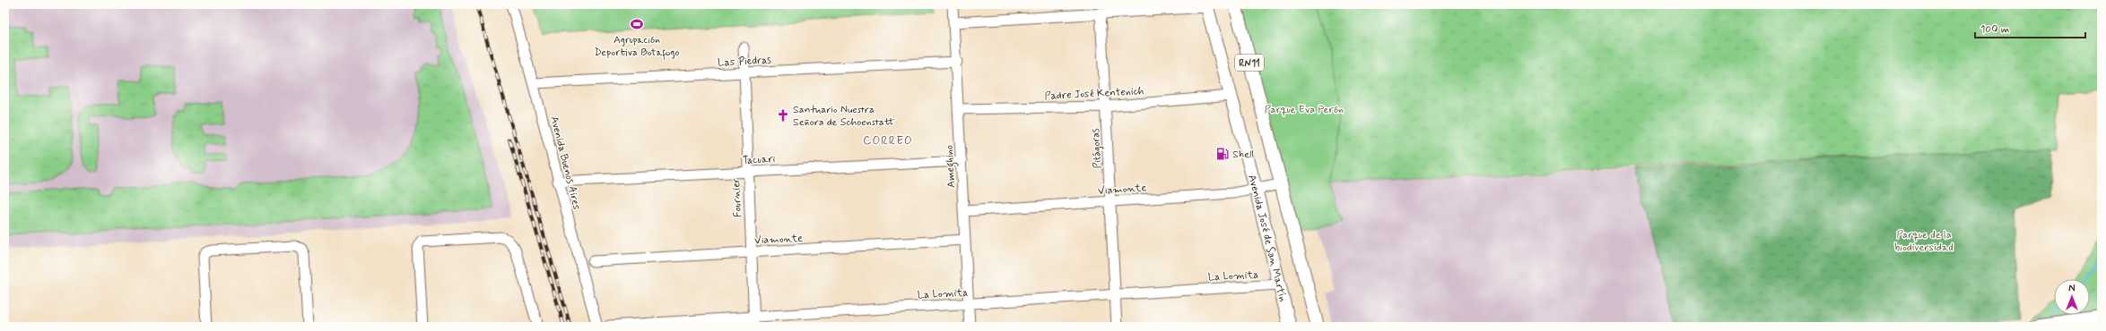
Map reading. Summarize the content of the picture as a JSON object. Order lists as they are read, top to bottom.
{
  "streets": {
    "main road": ["RN11", "Avenida José de San Martín"],
    "street": [
      "Las Piedras",
      "Padre José Kentenich",
      "Pitágoras",
      "Tacuari",
      "Avenida Buenos Aires",
      "Ameghino",
      "Viamonte",
      "Fournier",
      "La Lomita"
    ]
  },
  "crossings": [
    ["Las Piedras", "Avenida Buenos Aires"],
    ["Las Piedras", "Ameghino"],
    ["Las Piedras", "Fournier"],
    ["RN11", "Viamonte"],
    ["Padre José Kentenich", "Pitágoras"],
    ["Padre José Kentenich", "Ameghino"],
    ["Padre José Kentenich", "Avenida José de San Martín"],
    ["Pitágoras", "Viamonte"],
    ["Pitágoras", "La Lomita"],
    ["Tacuari", "Avenida Buenos Aires"],
    ["Tacuari", "Ameghino"],
    ["Tacuari", "Fournier"],
    ["Ameghino", "Viamonte"],
    ["Ameghino", "La Lomita"],
    ["Viamonte", "Fournier"],
    ["Viamonte", "Avenida José de San Martín"],
    ["Fournier", "La Lomita"],
    ["Avenida José de San Martín", "La Lomita"]
  ],
  "districts": ["CORREO"],
  "parks": ["Parque Eva Perón", "Parque de la biodiversidad"],
  "places": {
    "sports": ["Agrupación Deportiva Botafogo"],
    "church": ["Santuario Nuestra Señora de Schoenstatt"],
    "fuel station": ["Shell"]
  },
  "scale_bar": "100 m",
  "north": "top"
}
